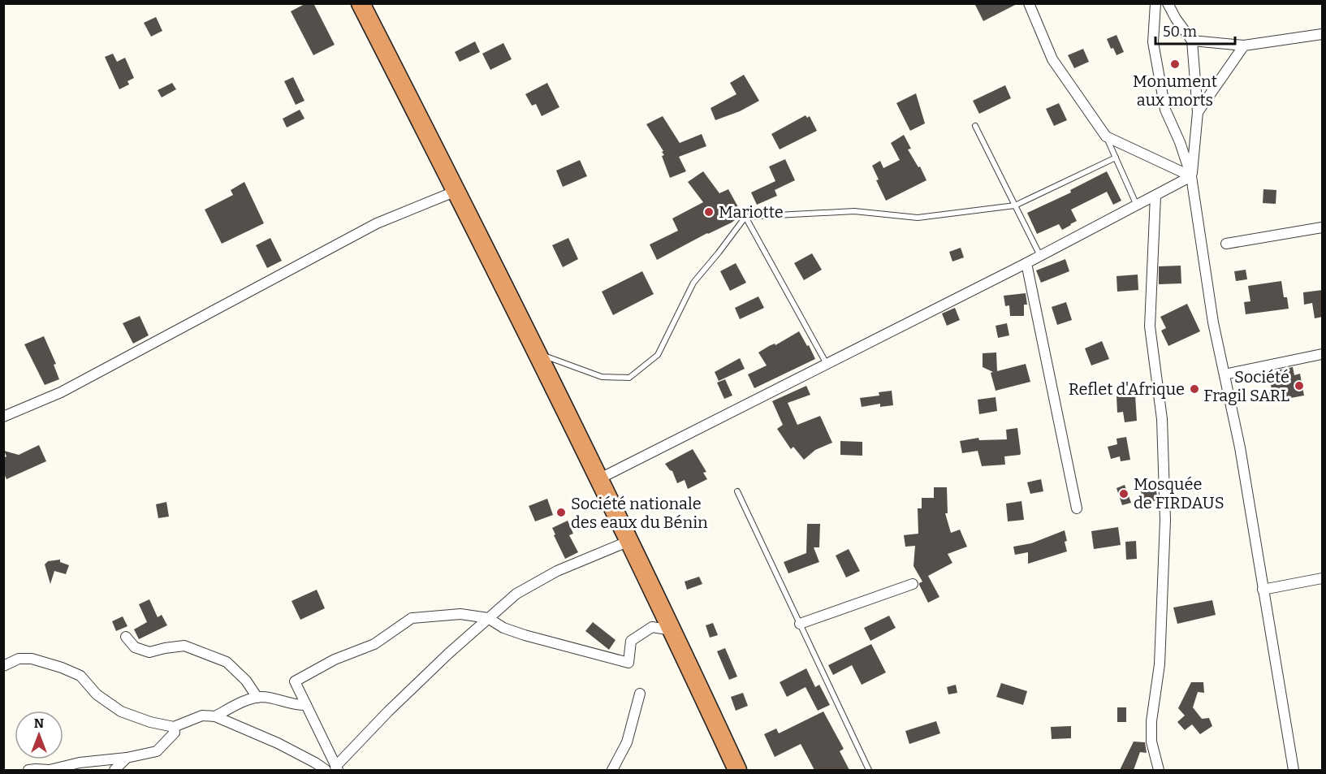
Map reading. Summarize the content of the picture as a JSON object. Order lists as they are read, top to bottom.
{
  "places": [
    "Monument aux morts",
    "Mariotte",
    "Société Fragil SARL",
    "Reflet d'Afrique",
    "Mosquée de FIRDAUS",
    "Société nationale des eaux du Bénin"
  ],
  "scale_bar": "50 m",
  "north": "top"
}
